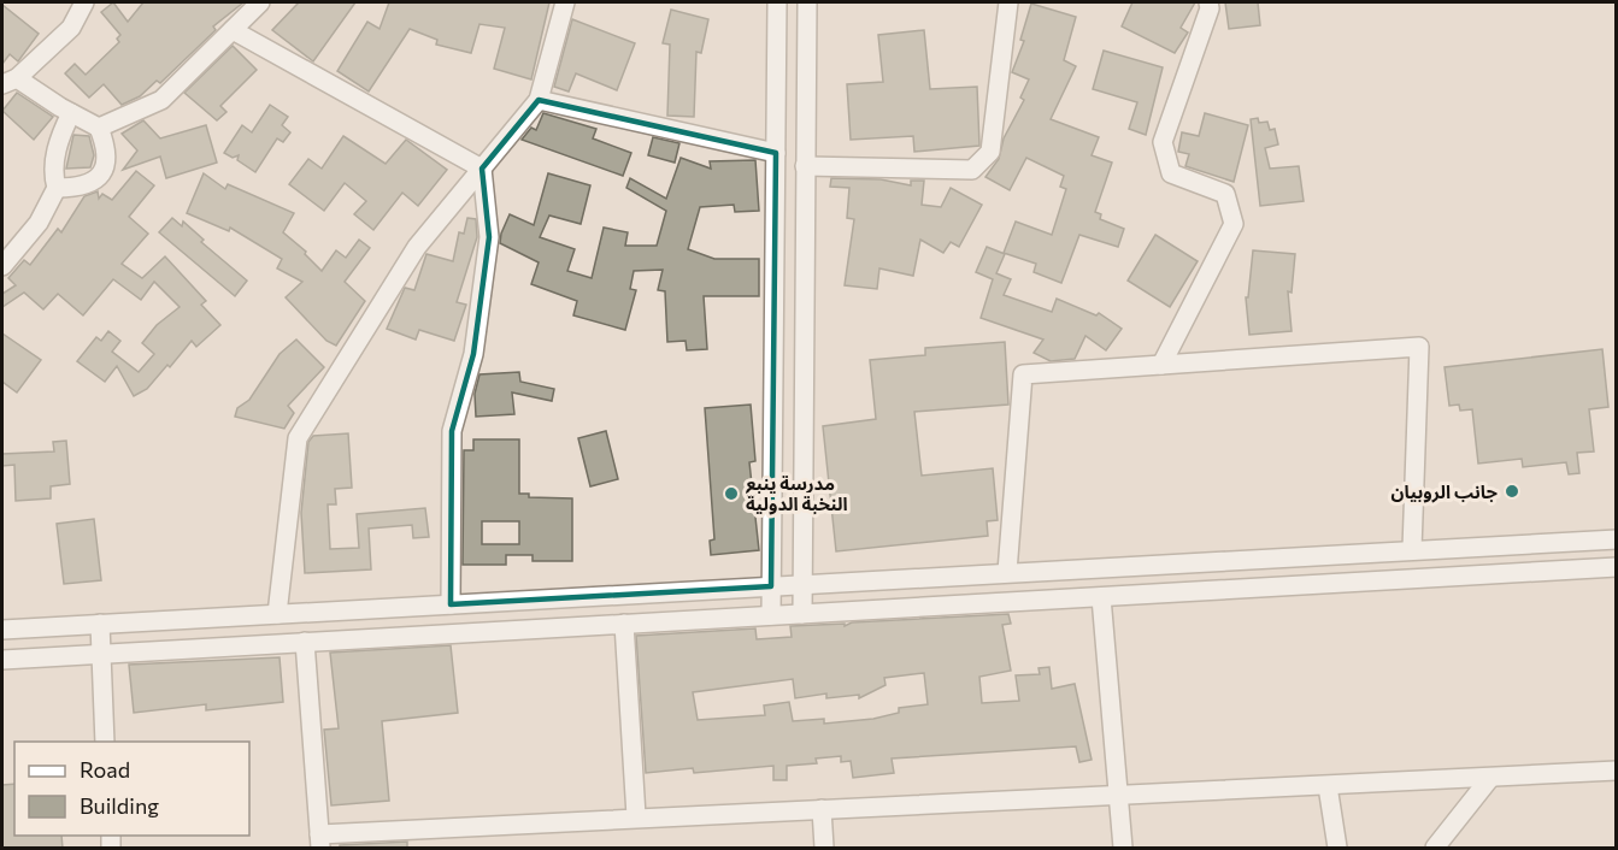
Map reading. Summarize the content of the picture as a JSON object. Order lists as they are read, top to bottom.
{
  "places": ["جانب الروبيان", "مدرسة ينبع النخبة الدولية"],
  "legend": ["Road", "Building"]
}
